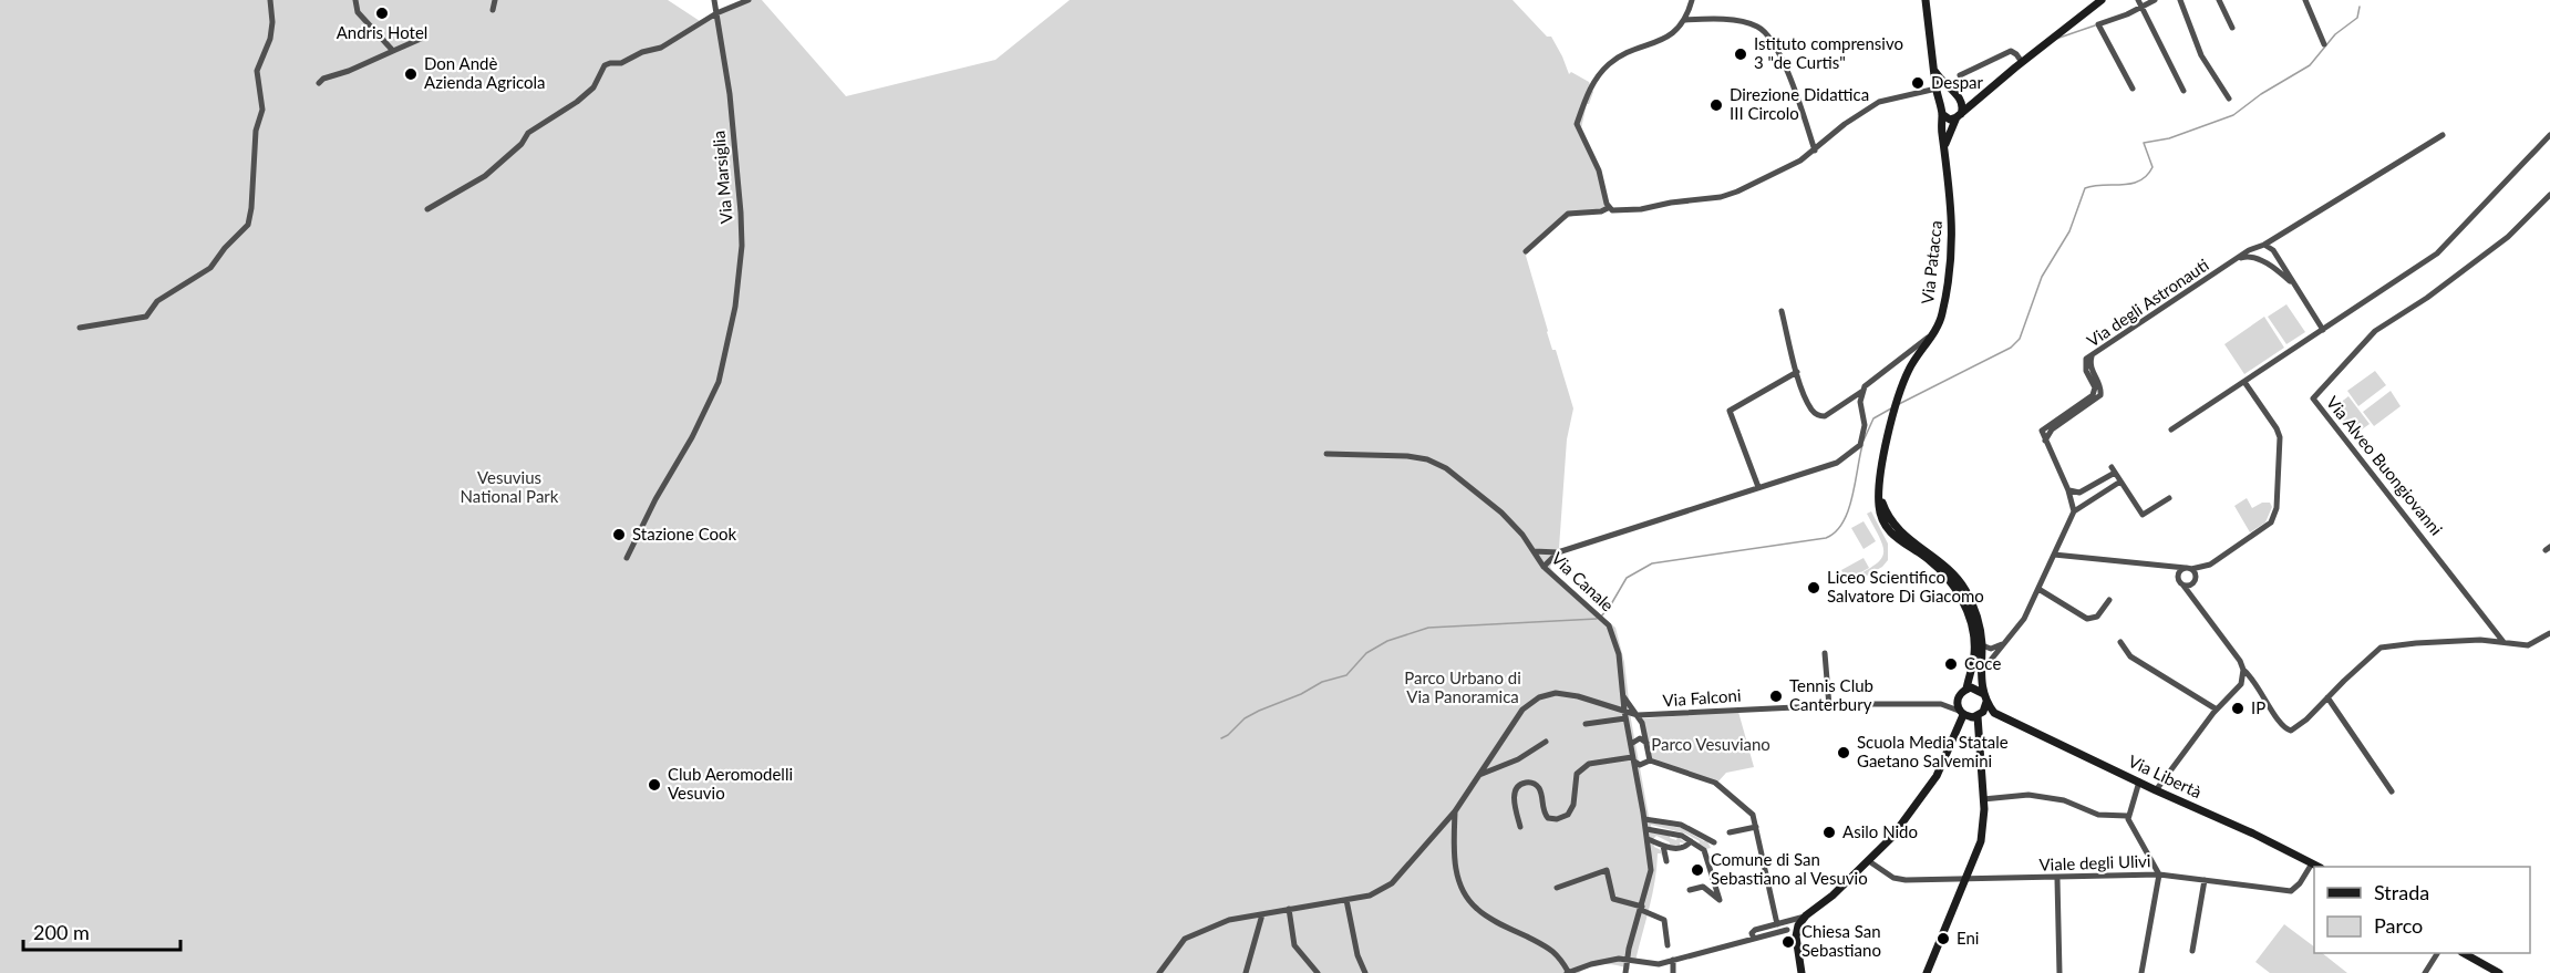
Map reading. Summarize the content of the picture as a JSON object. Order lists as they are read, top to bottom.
{
  "streets": {
    "street": [
      "Via Marsiglia",
      "Via Patacca",
      "Via degli Astronauti",
      "Via Alveo Buongiovanni",
      "Via Canale",
      "Via Falconi",
      "Via Libertà",
      "Viale degli Ulivi"
    ]
  },
  "crossings": [
    ["Via Canale", "Via Falconi"],
    ["Via Falconi", "Via Libertà"],
    ["Via Libertà", "Viale degli Ulivi"]
  ],
  "parks": ["Vesuvius National Park", "Parco Urbano di Via Panoramica", "Parco Vesuviano"],
  "places": [
    "Andris Hotel",
    "Istituto comprensivo 3 \"de Curtis\"",
    "Don Andè Azienda Agricola",
    "Despar",
    "Direzione Didattica III Circolo",
    "Stazione Cook",
    "Liceo Scientifico Salvatore Di Giacomo",
    "Coce",
    "Tennis Club Canterbury",
    "IP",
    "Scuola Media Statale Gaetano Salvemini",
    "Club Aeromodelli Vesuvio",
    "Asilo Nido",
    "Comune di San Sebastiano al Vesuvio",
    "Eni",
    "Chiesa San Sebastiano"
  ],
  "legend": ["Strada", "Parco"],
  "scale_bar": "200 m"
}
